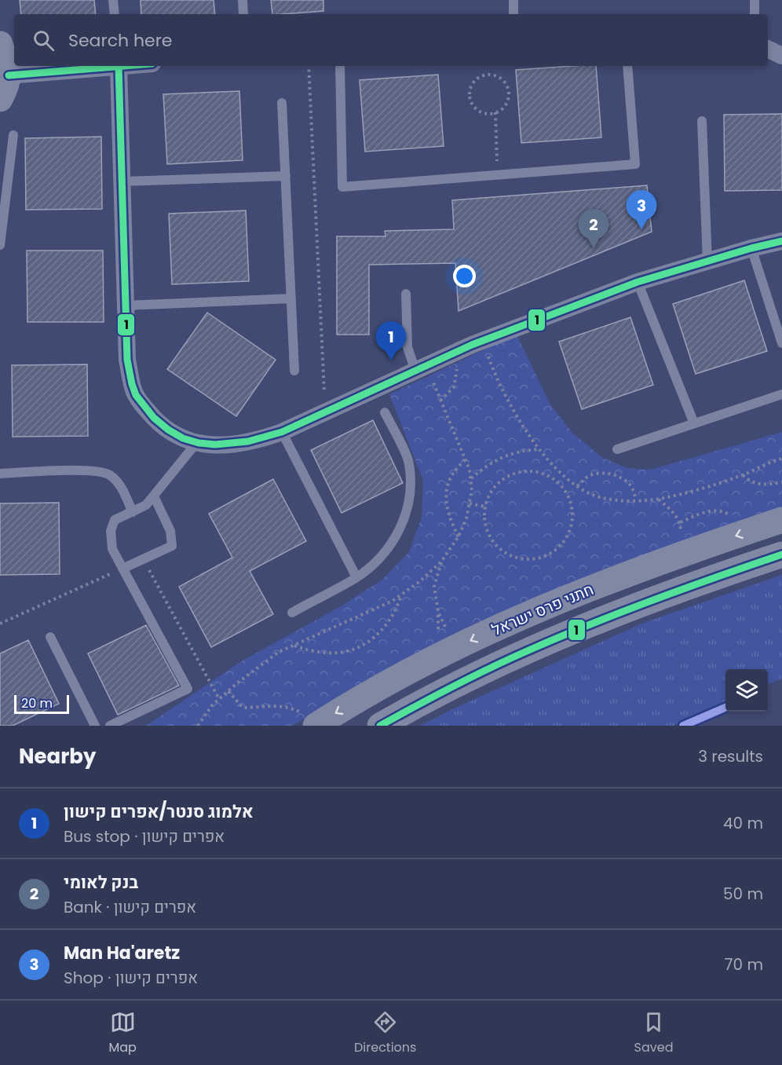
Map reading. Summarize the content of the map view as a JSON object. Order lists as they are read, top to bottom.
{
  "streets": {
    "main road": ["חתני פרס ישראל"]
  },
  "lines": ["transit line 1", "transit line 2"],
  "scale_bar": "20 m",
  "page": {
    "search": "Search here",
    "pins": ["3", "2", "1"],
    "scale": "20 m",
    "heading": ["Nearby", "3 results"],
    "list": [
      {
        "mark": "1",
        "name": "אלמוג סנטר/אפרים קישון",
        "note": "Bus stop · אפרים קישון",
        "value": "40 m"
      },
      {
        "mark": "2",
        "name": "בנק לאומי",
        "note": "Bank · אפרים קישון",
        "value": "50 m"
      },
      {
        "mark": "3",
        "name": "Man Ha'aretz",
        "note": "Shop · אפרים קישון",
        "value": "70 m"
      }
    ],
    "nav": ["Map", "Directions", "Saved"]
  }
}
